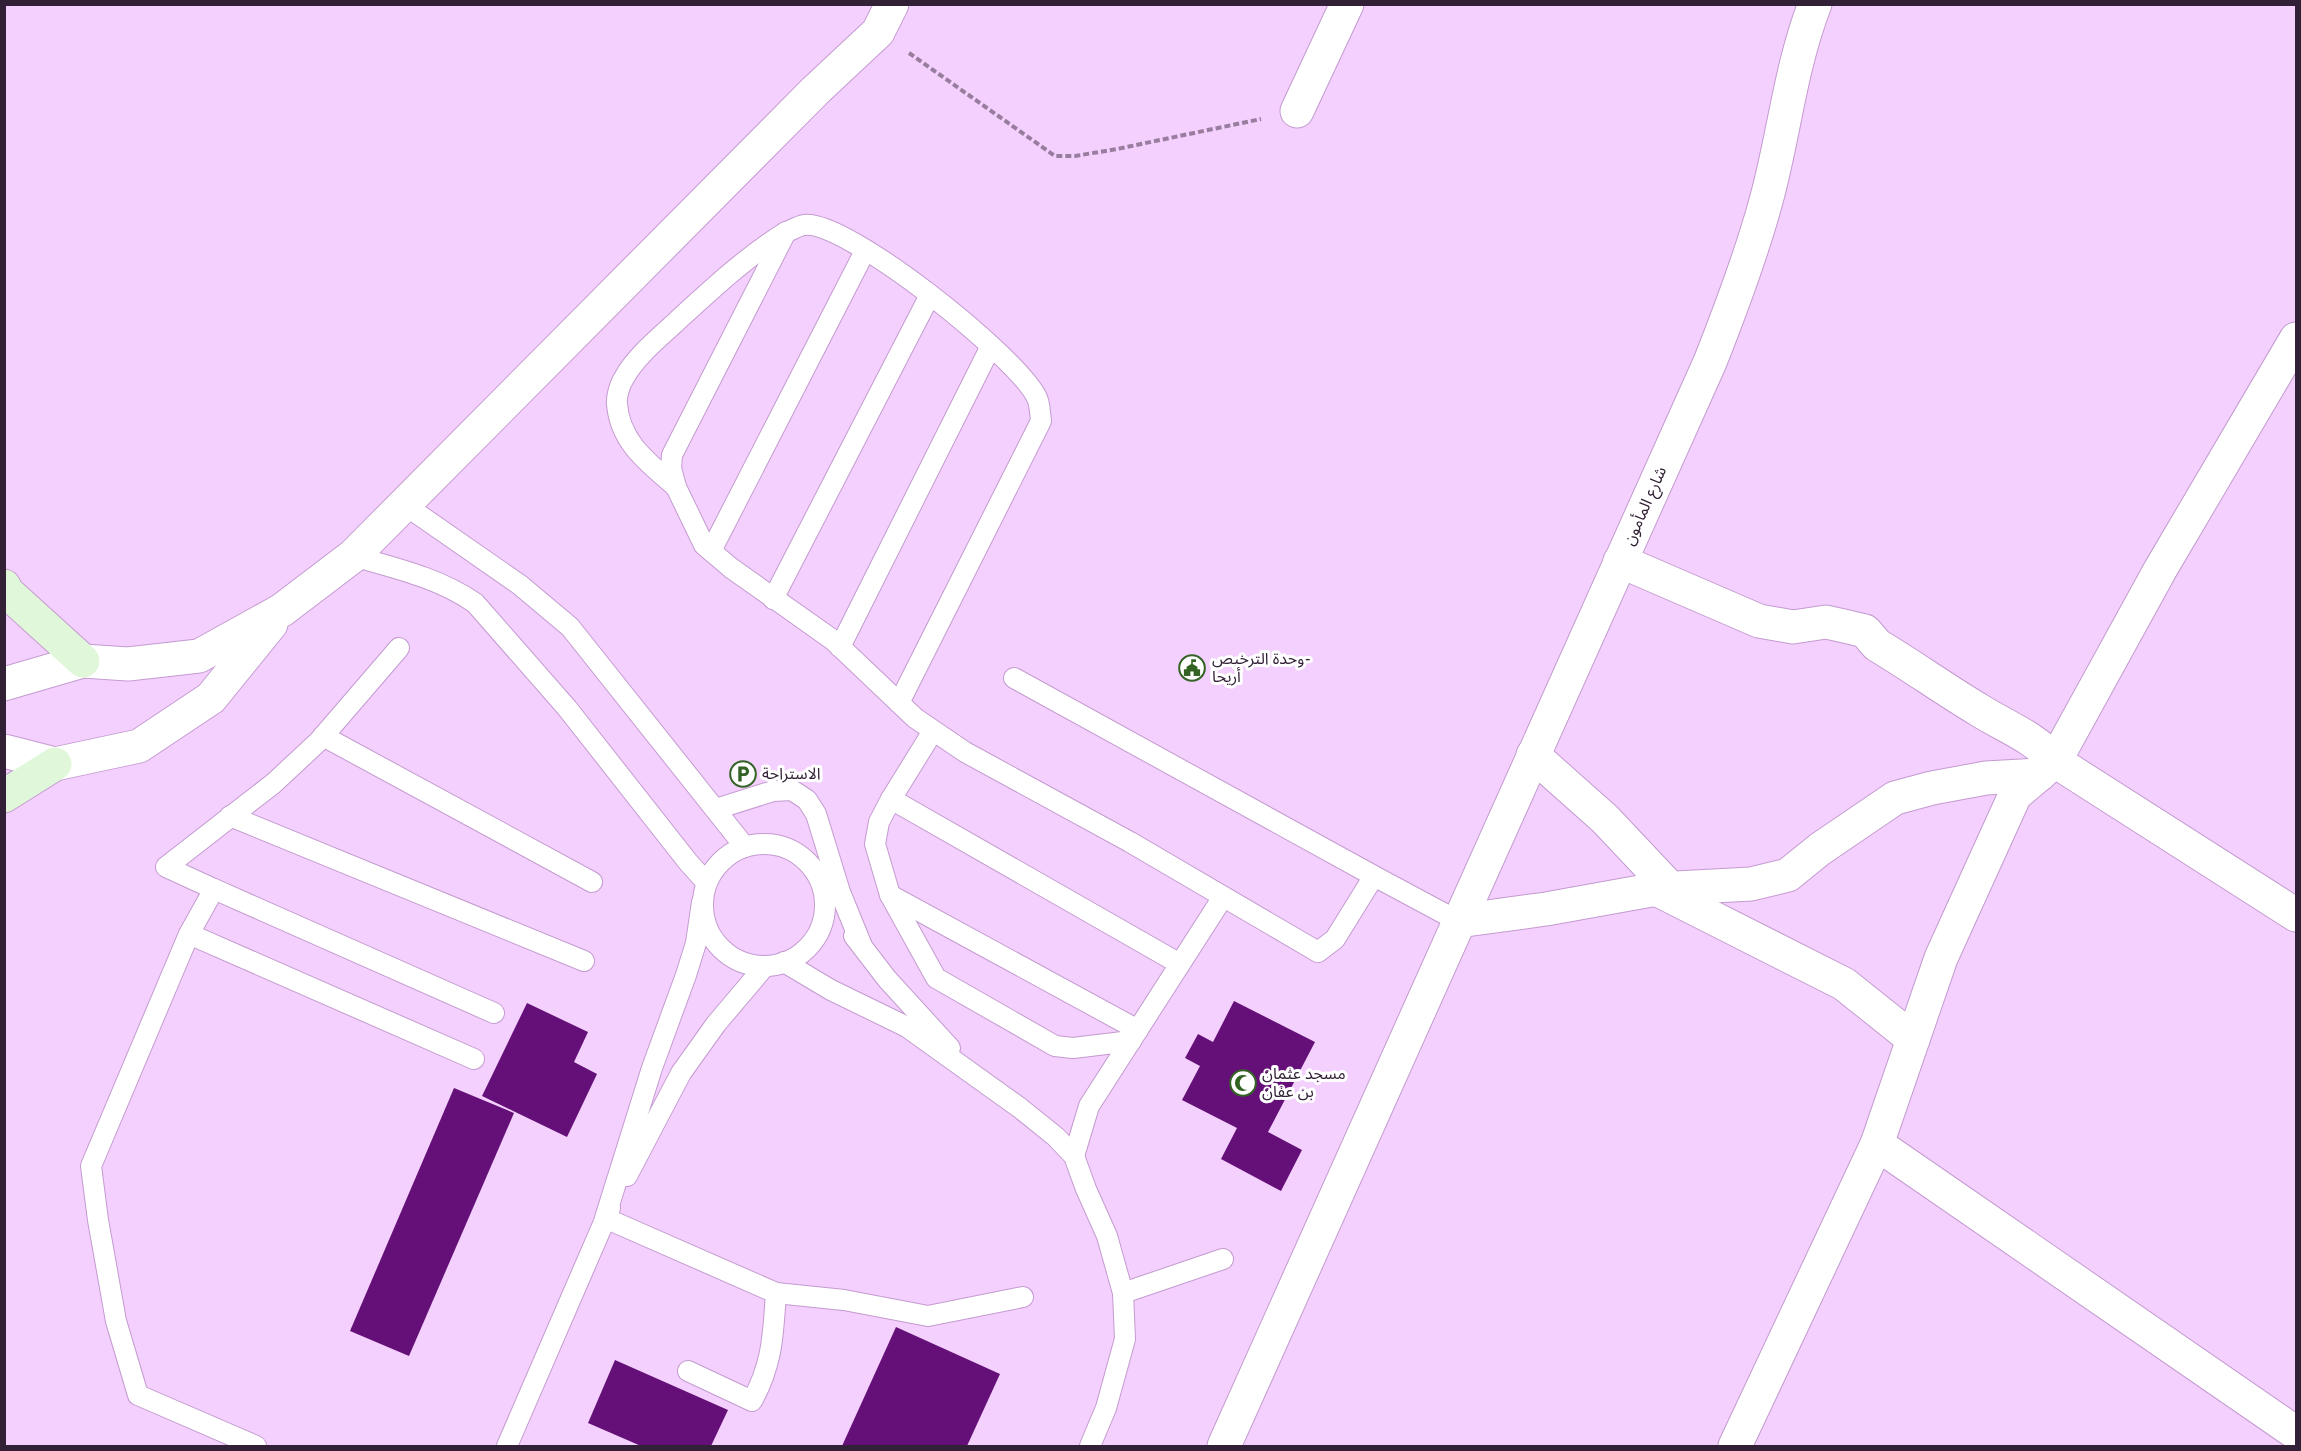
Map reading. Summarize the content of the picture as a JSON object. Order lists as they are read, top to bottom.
{
  "streets": {
    "street": ["شارع المأمون"]
  },
  "places": {
    "public building": ["وحدة الترخيص- أريحا"],
    "parking": ["الاستراحة"],
    "mosque": ["مسجد عثمان بن عفان"]
  }
}
